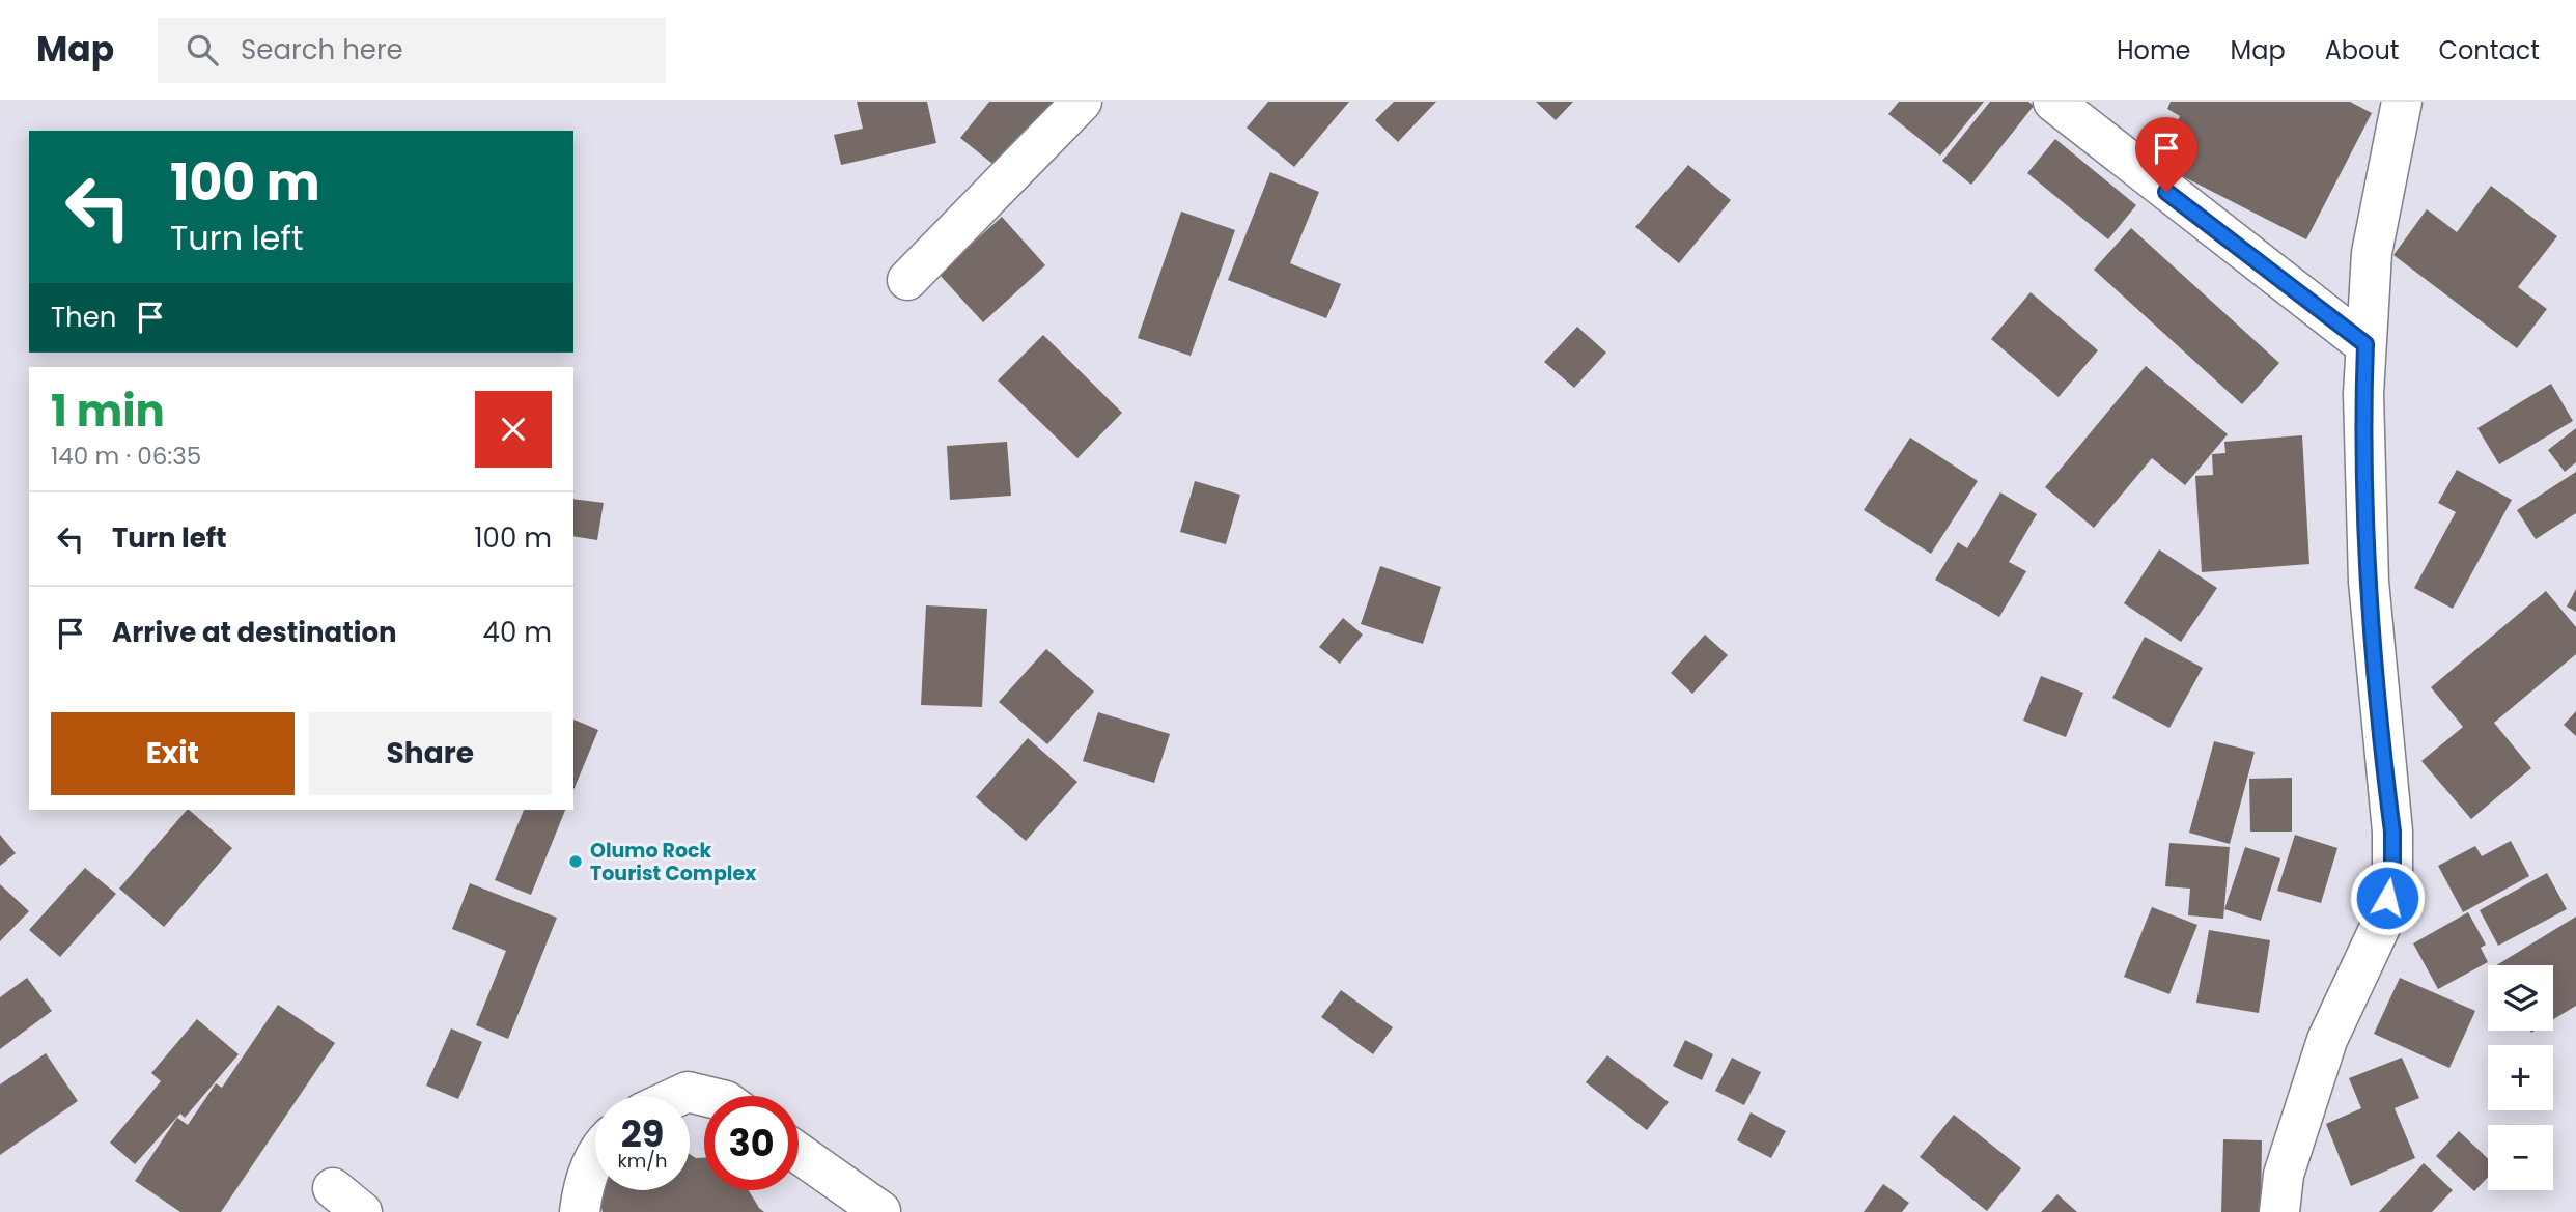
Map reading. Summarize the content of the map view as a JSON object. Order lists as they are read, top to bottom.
{
  "places": ["Olumo Rock Tourist Complex"],
  "page": {
    "header": "Map",
    "search": "Search here",
    "nav": [
      "Home",
      "Map",
      "About",
      "Contact"
    ],
    "turn": ["100 m", "Turn left"],
    "then": "Then",
    "heading": ["1 min", "140 m · 06:35"],
    "list": [
      {
        "name": "Turn left",
        "value": "100 m"
      },
      {
        "name": "Arrive at destination",
        "value": "40 m"
      }
    ],
    "buttons": ["Exit", "Share"],
    "map_buttons": ["+", "−"],
    "speed": "29 km/h",
    "limit": "30"
  }
}
